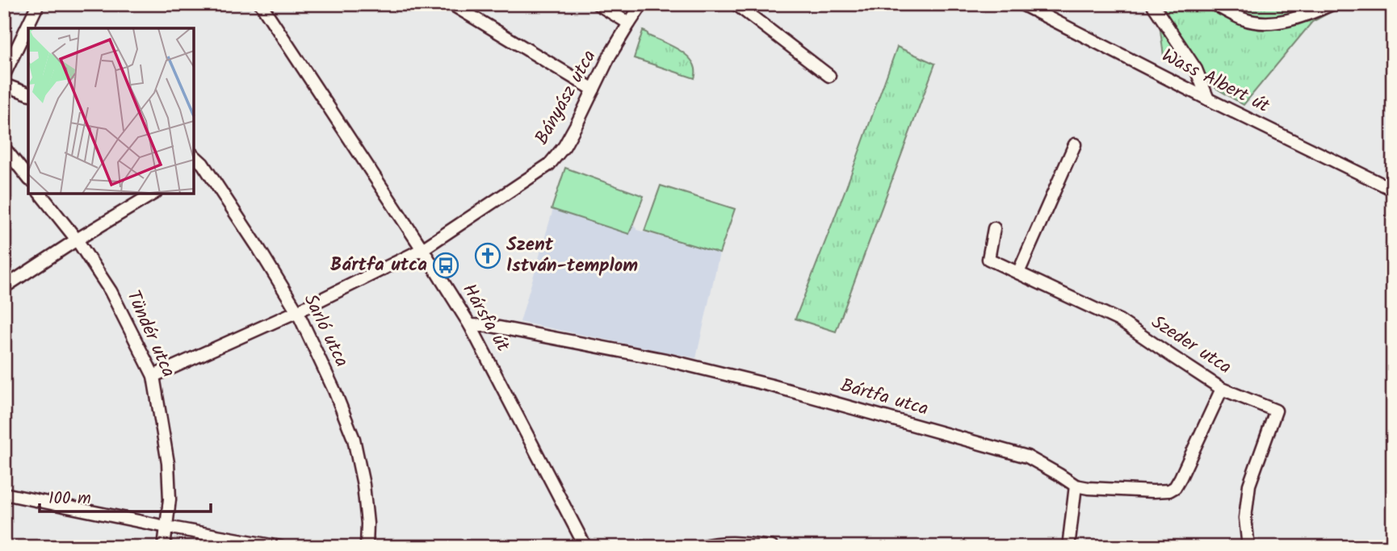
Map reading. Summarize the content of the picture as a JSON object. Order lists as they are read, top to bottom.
{
  "streets": {
    "street": [
      "Wass Albert út",
      "Bányász utca",
      "Hársfa út",
      "Sarló utca",
      "Tündér utca",
      "Szeder utca",
      "Bártfa utca"
    ]
  },
  "crossings": [
    ["Bányász utca", "Hársfa út"],
    ["Bányász utca", "Sarló utca"],
    ["Bányász utca", "Tündér utca"],
    ["Hársfa út", "Bártfa utca"],
    ["Szeder utca", "Bártfa utca"]
  ],
  "places": {
    "church": ["Szent István-templom"],
    "bus stop": ["Bártfa utca"]
  },
  "scale_bar": "100 m"
}
